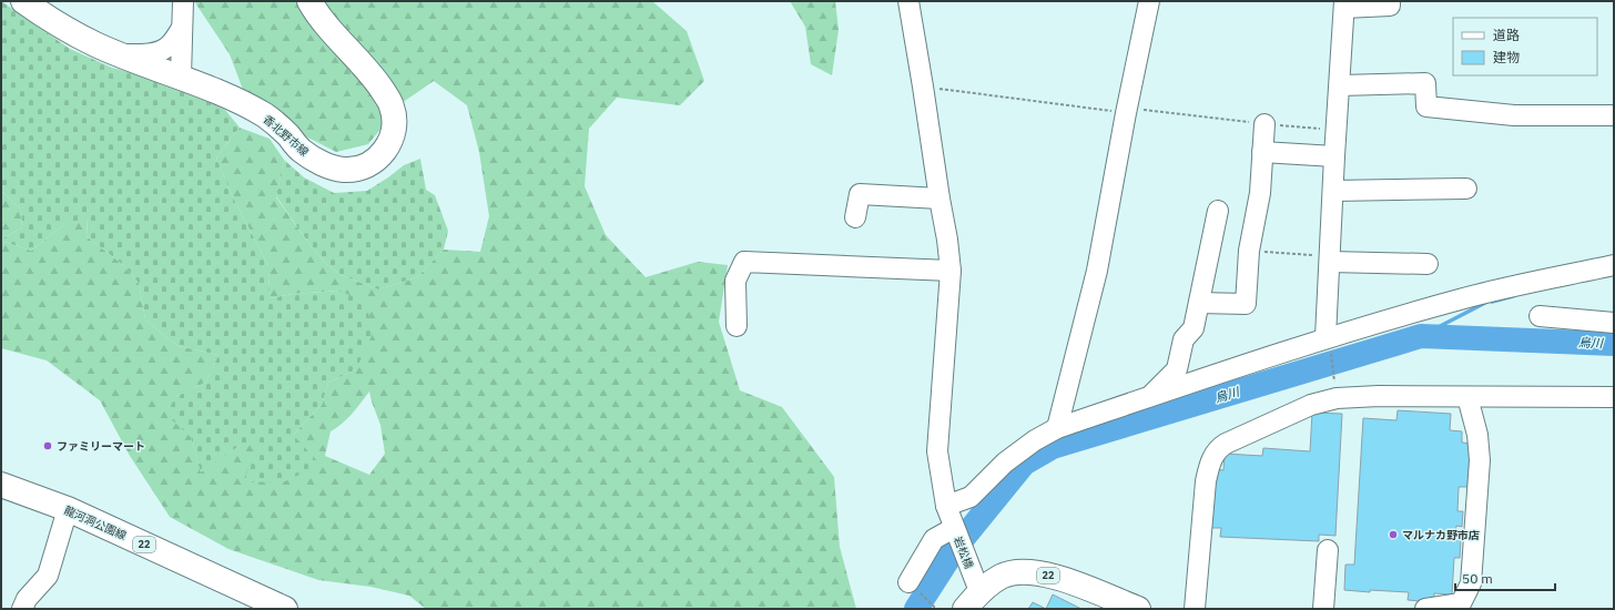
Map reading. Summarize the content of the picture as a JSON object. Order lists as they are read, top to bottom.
{
  "streets": {
    "main road": ["香北野市線", "龍河洞公園線", "22"],
    "street": ["岩松橋"]
  },
  "crossings": [
    ["22", "岩松橋"]
  ],
  "water": ["烏川"],
  "places": ["ファミリーマート", "マルナカ野市店"],
  "legend": ["道路", "建物"],
  "scale_bar": "50 m"
}
